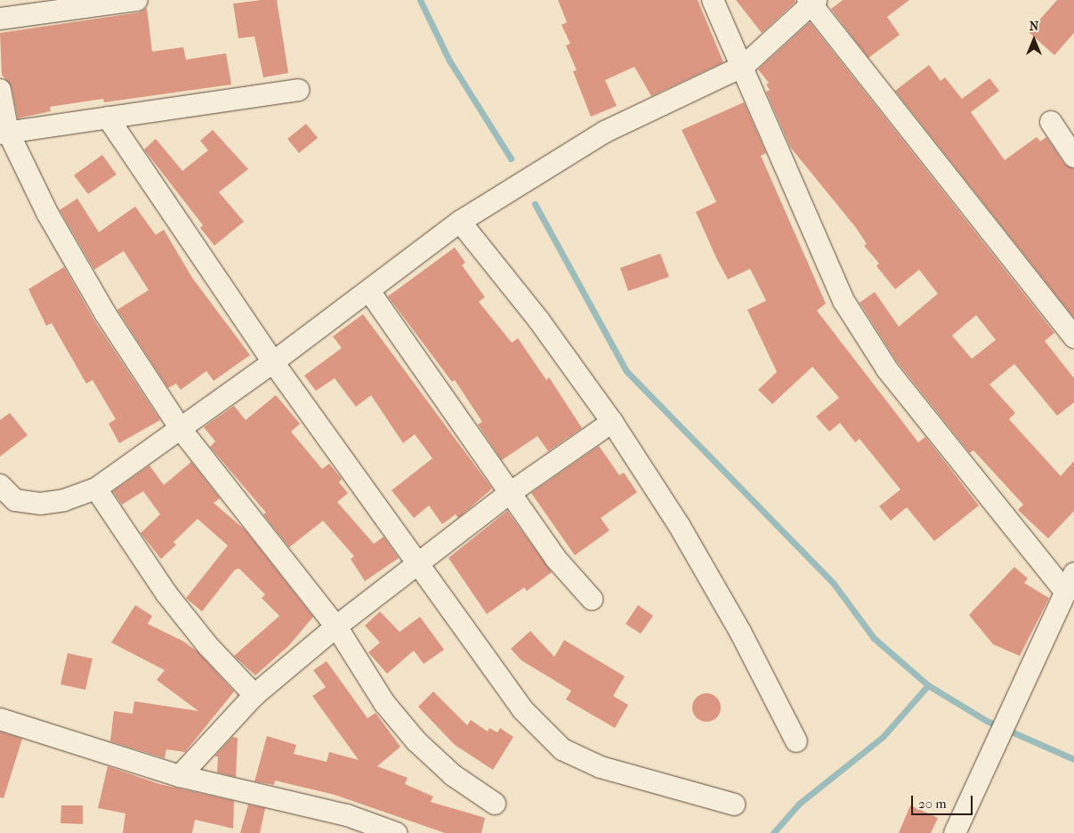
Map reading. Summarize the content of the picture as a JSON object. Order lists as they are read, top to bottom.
{
  "scale_bar": "20 m",
  "north": "top"
}
